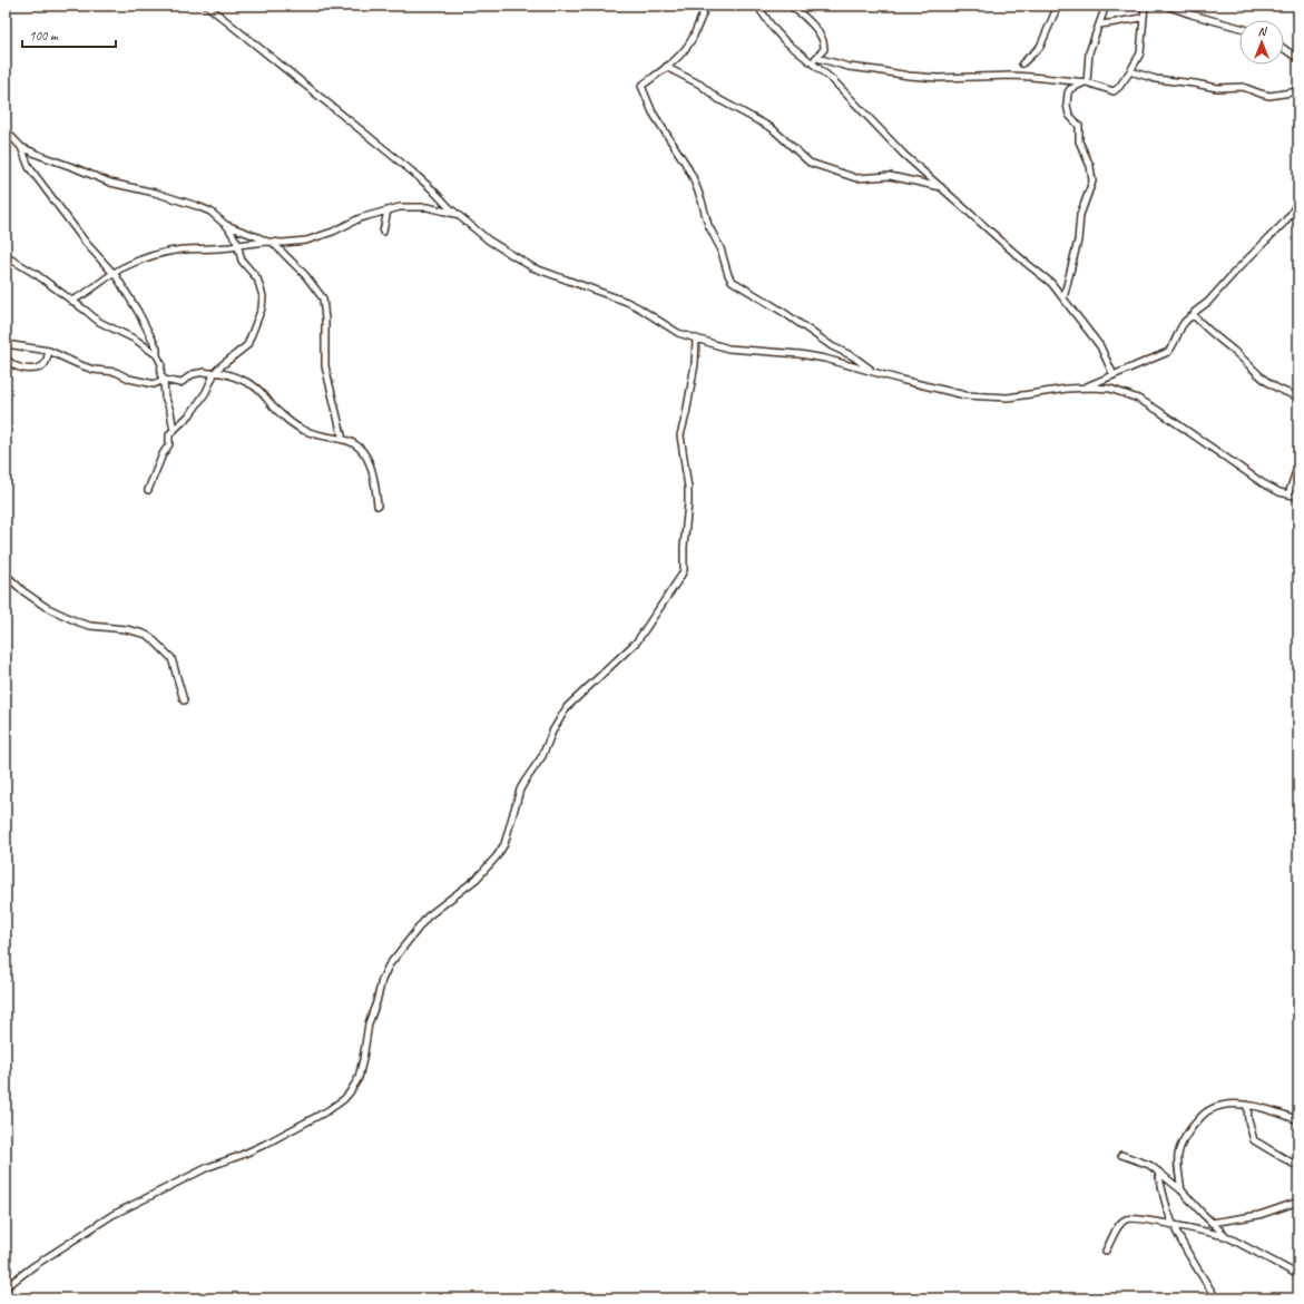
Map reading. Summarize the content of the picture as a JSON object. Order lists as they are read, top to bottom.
{
  "scale_bar": "100 m",
  "north": "top"
}
